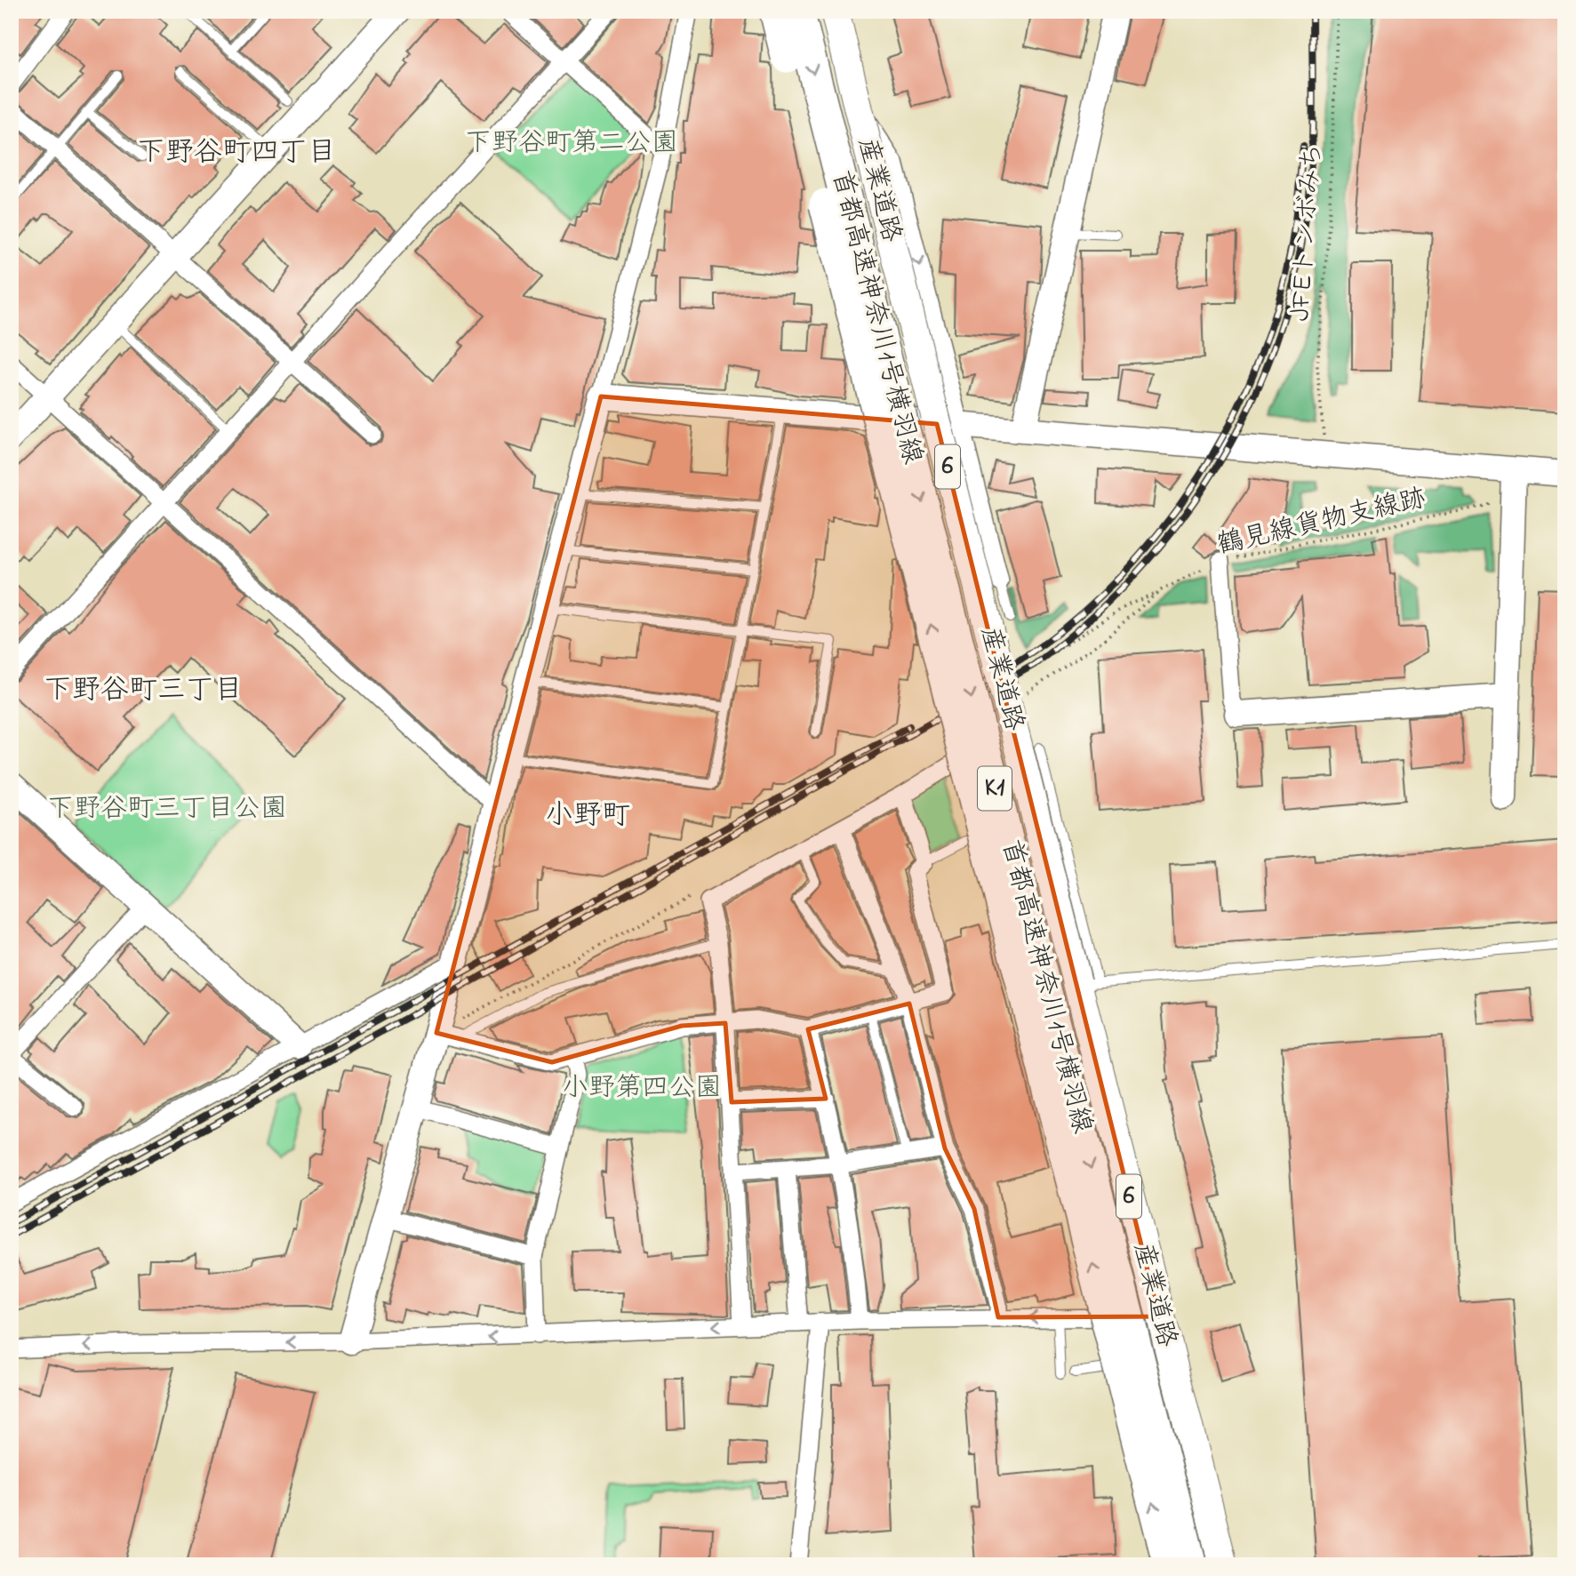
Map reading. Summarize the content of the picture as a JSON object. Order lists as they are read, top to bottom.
{
  "streets": {
    "highway": ["首都高速神奈川1号横羽線", "K1"],
    "main road": ["産業道路", "6"],
    "path": ["JFEトンボみち", "鶴見線貨物支線跡"]
  },
  "districts": ["下野谷町四丁目", "下野谷町三丁目", "小野町"],
  "parks": ["下野谷町第二公園", "下野谷町三丁目公園", "小野第四公園"]
}
